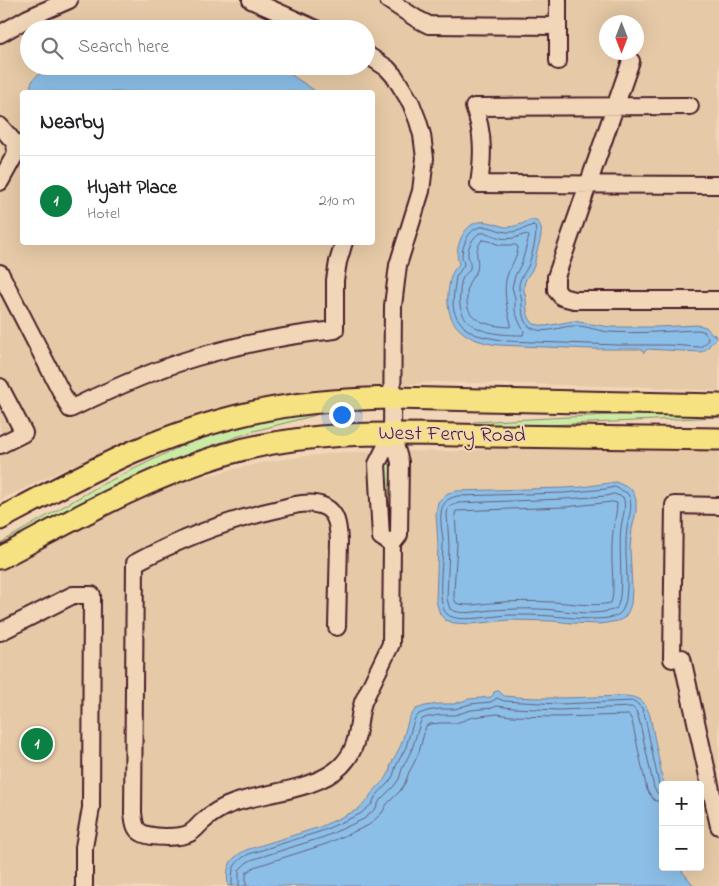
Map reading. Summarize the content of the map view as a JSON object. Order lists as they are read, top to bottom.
{
  "streets": {
    "main road": ["West Ferry Road"]
  },
  "north": "bottom",
  "page": {
    "search": "Search here",
    "heading": "Nearby",
    "list": [
      {
        "mark": "1",
        "name": "Hyatt Place",
        "note": "Hotel",
        "value": "210 m"
      }
    ],
    "pins": "1",
    "map_buttons": ["+", "−"]
  }
}
